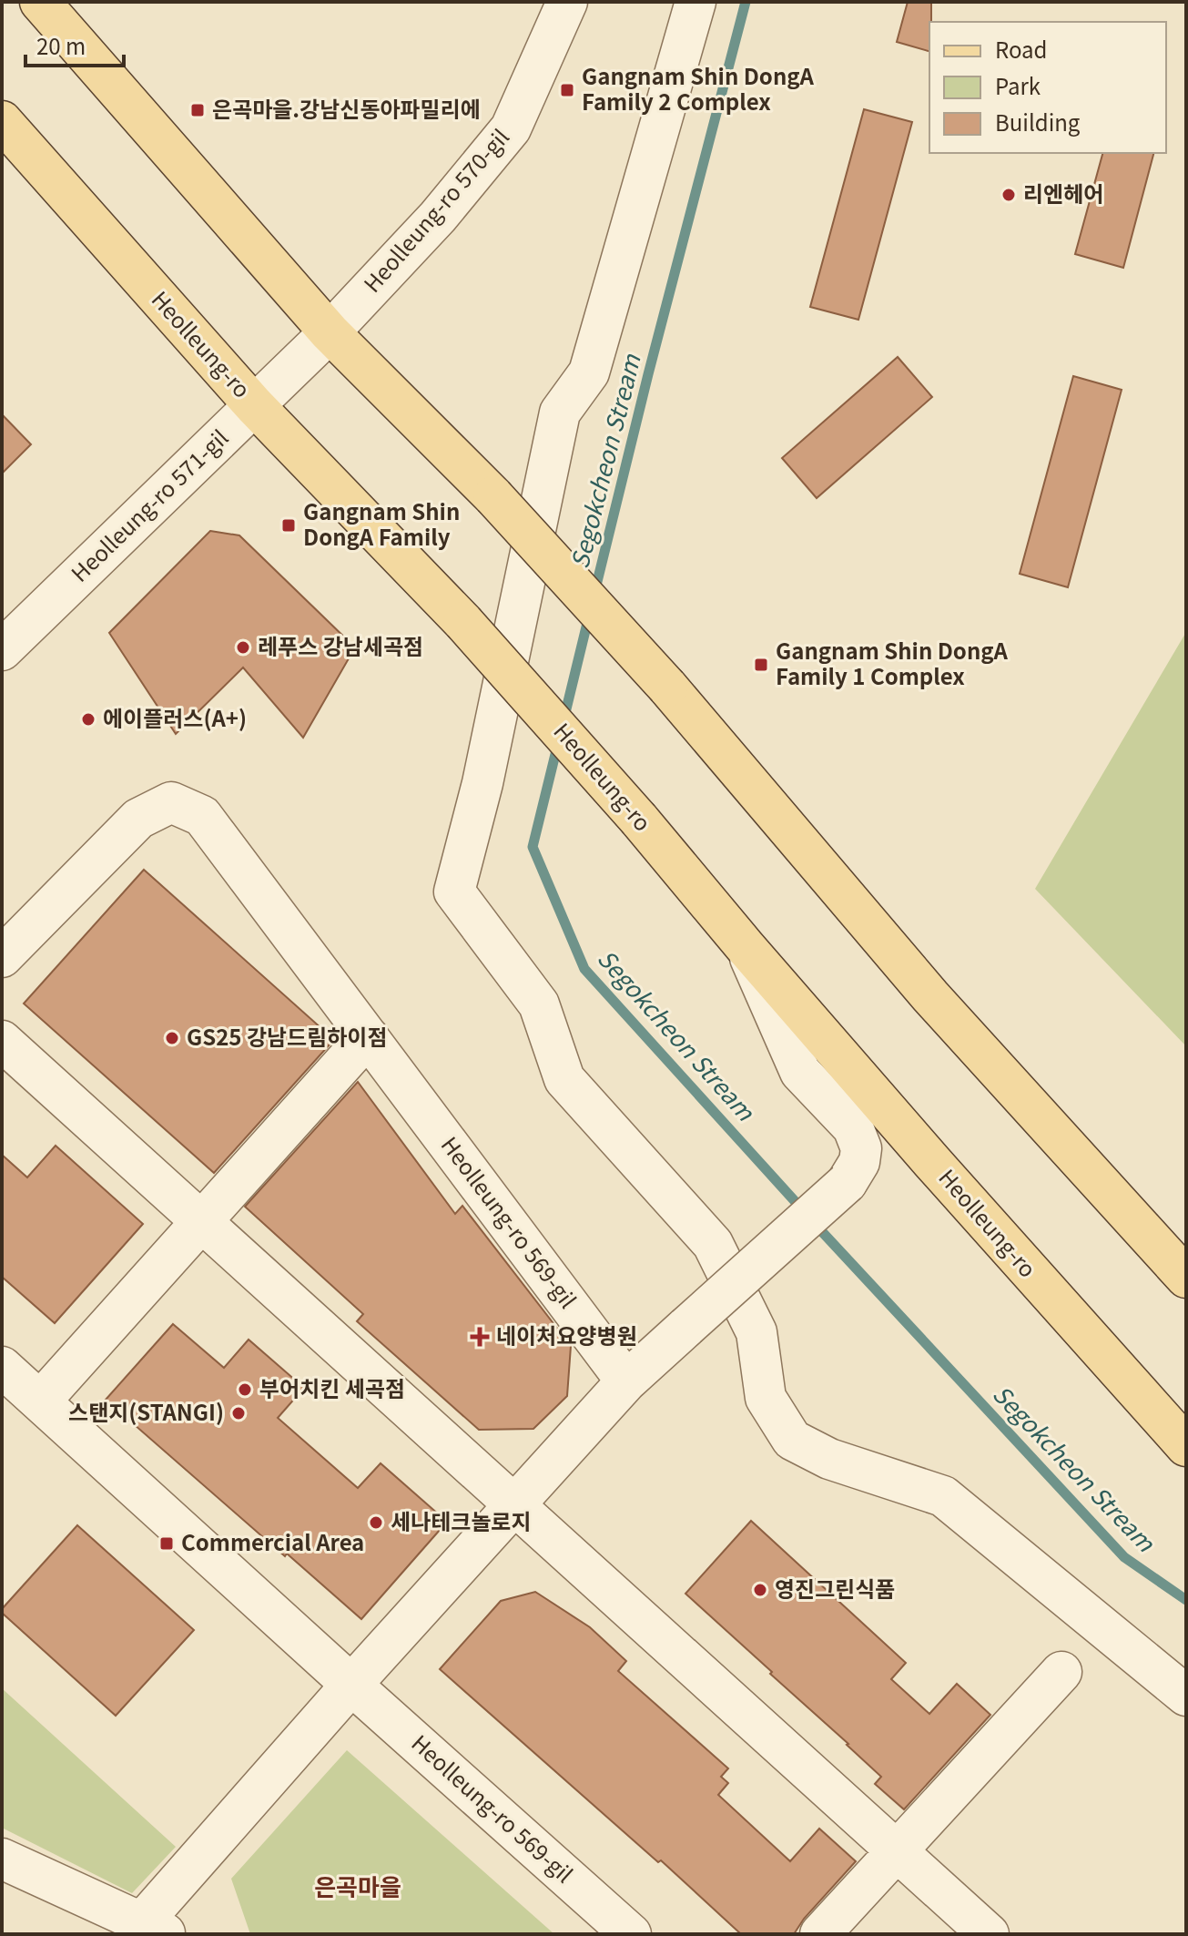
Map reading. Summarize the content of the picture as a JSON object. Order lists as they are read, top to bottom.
{
  "streets": {
    "main road": ["Heolleung-ro"],
    "street": ["Heolleung-ro 570-gil", "Heolleung-ro 571-gil", "Heolleung-ro 569-gil"]
  },
  "crossings": [
    ["Heolleung-ro 570-gil", "Heolleung-ro 571-gil"],
    ["Heolleung-ro", "Heolleung-ro 571-gil"]
  ],
  "districts": ["은곡마을"],
  "water": ["Segokcheon Stream"],
  "places": {
    "transit": [
      "Gangnam Shin DongA Family 2 Complex",
      "은곡마을.강남신동아파밀리에",
      "Gangnam Shin DongA Family",
      "Gangnam Shin DongA Family 1 Complex",
      "Commercial Area"
    ],
    "other": [
      "리엔헤어",
      "레푸스 강남세곡점",
      "에이플러스(A+)",
      "GS25 강남드림하이점",
      "부어치킨 세곡점",
      "스탠지(STANGI)",
      "세나테크놀로지",
      "영진그린식품"
    ],
    "health": ["네이처요양병원"]
  },
  "legend": ["Road", "Park", "Building"],
  "scale_bar": "20 m"
}
